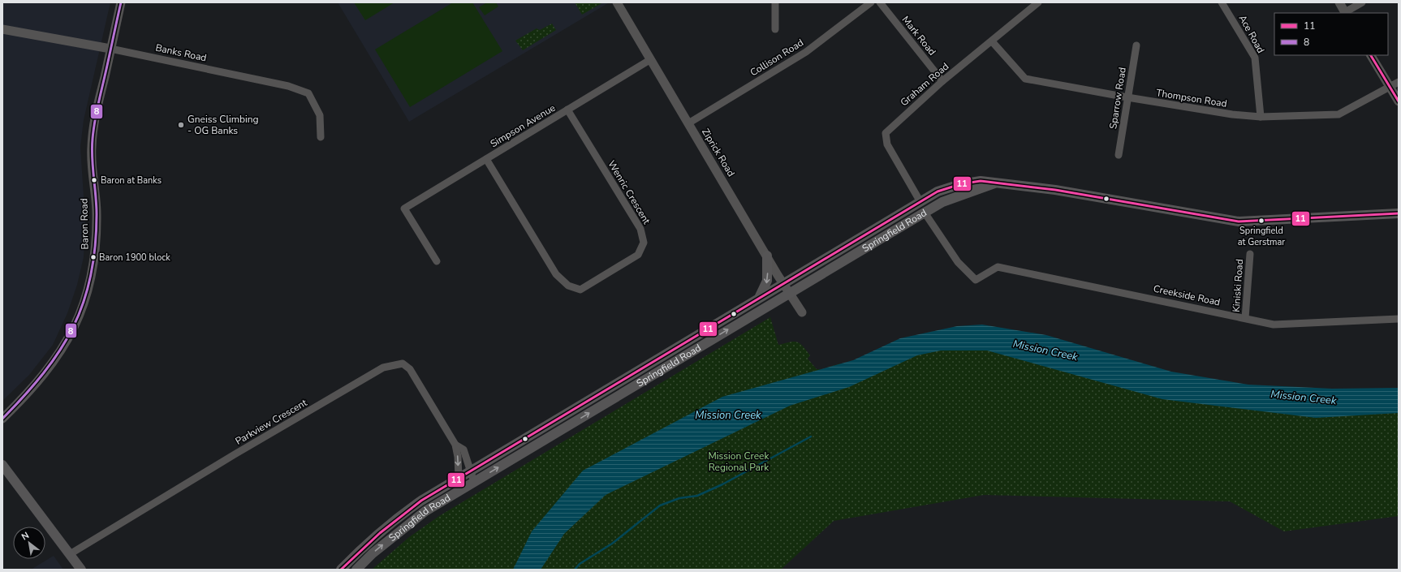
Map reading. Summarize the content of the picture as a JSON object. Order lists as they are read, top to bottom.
{
  "streets": {
    "main road": ["Springfield Road"],
    "street": [
      "Ace Road",
      "Mark Road",
      "Banks Road",
      "Collison Road",
      "Graham Road",
      "Sparrow Road",
      "Thompson Road",
      "Simpson Avenue",
      "Ziprick Road",
      "Wenric Crescent",
      "Baron Road",
      "Kiniski Road",
      "Creekside Road",
      "Parkview Crescent"
    ]
  },
  "crossings": [
    ["Ace Road", "Thompson Road"],
    ["Mark Road", "Graham Road"],
    ["Banks Road", "Baron Road"],
    ["Collison Road", "Ziprick Road"],
    ["Graham Road", "Thompson Road"],
    ["Graham Road", "Springfield Road"],
    ["Sparrow Road", "Thompson Road"],
    ["Simpson Avenue", "Ziprick Road"],
    ["Simpson Avenue", "Wenric Crescent"],
    ["Ziprick Road", "Springfield Road"],
    ["Springfield Road", "Creekside Road"],
    ["Springfield Road", "Parkview Crescent"],
    ["Kiniski Road", "Creekside Road"]
  ],
  "water": ["Mission Creek"],
  "parks": ["Mission Creek Regional Park"],
  "places": [
    "Gneiss Climbing - OG Banks",
    "Baron at Banks",
    "Springfield at Gerstmar",
    "Baron 1900 block"
  ],
  "lines": ["transit line 8", "transit line 11"],
  "legend": ["11", "8"],
  "north": "top left"
}
